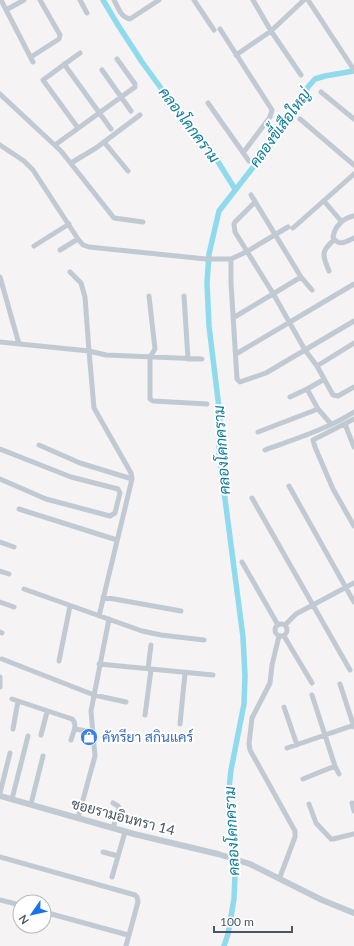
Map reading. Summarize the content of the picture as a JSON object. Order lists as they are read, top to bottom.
{
  "streets": {
    "street": ["ซอยรามอินทรา 14"]
  },
  "water": ["คลองโคกคราม", "คลองขี้เสือใหญ่"],
  "places": {
    "shop": ["คัทรียา สกินแคร์"]
  },
  "scale_bar": "100 m",
  "north": "bottom left"
}
